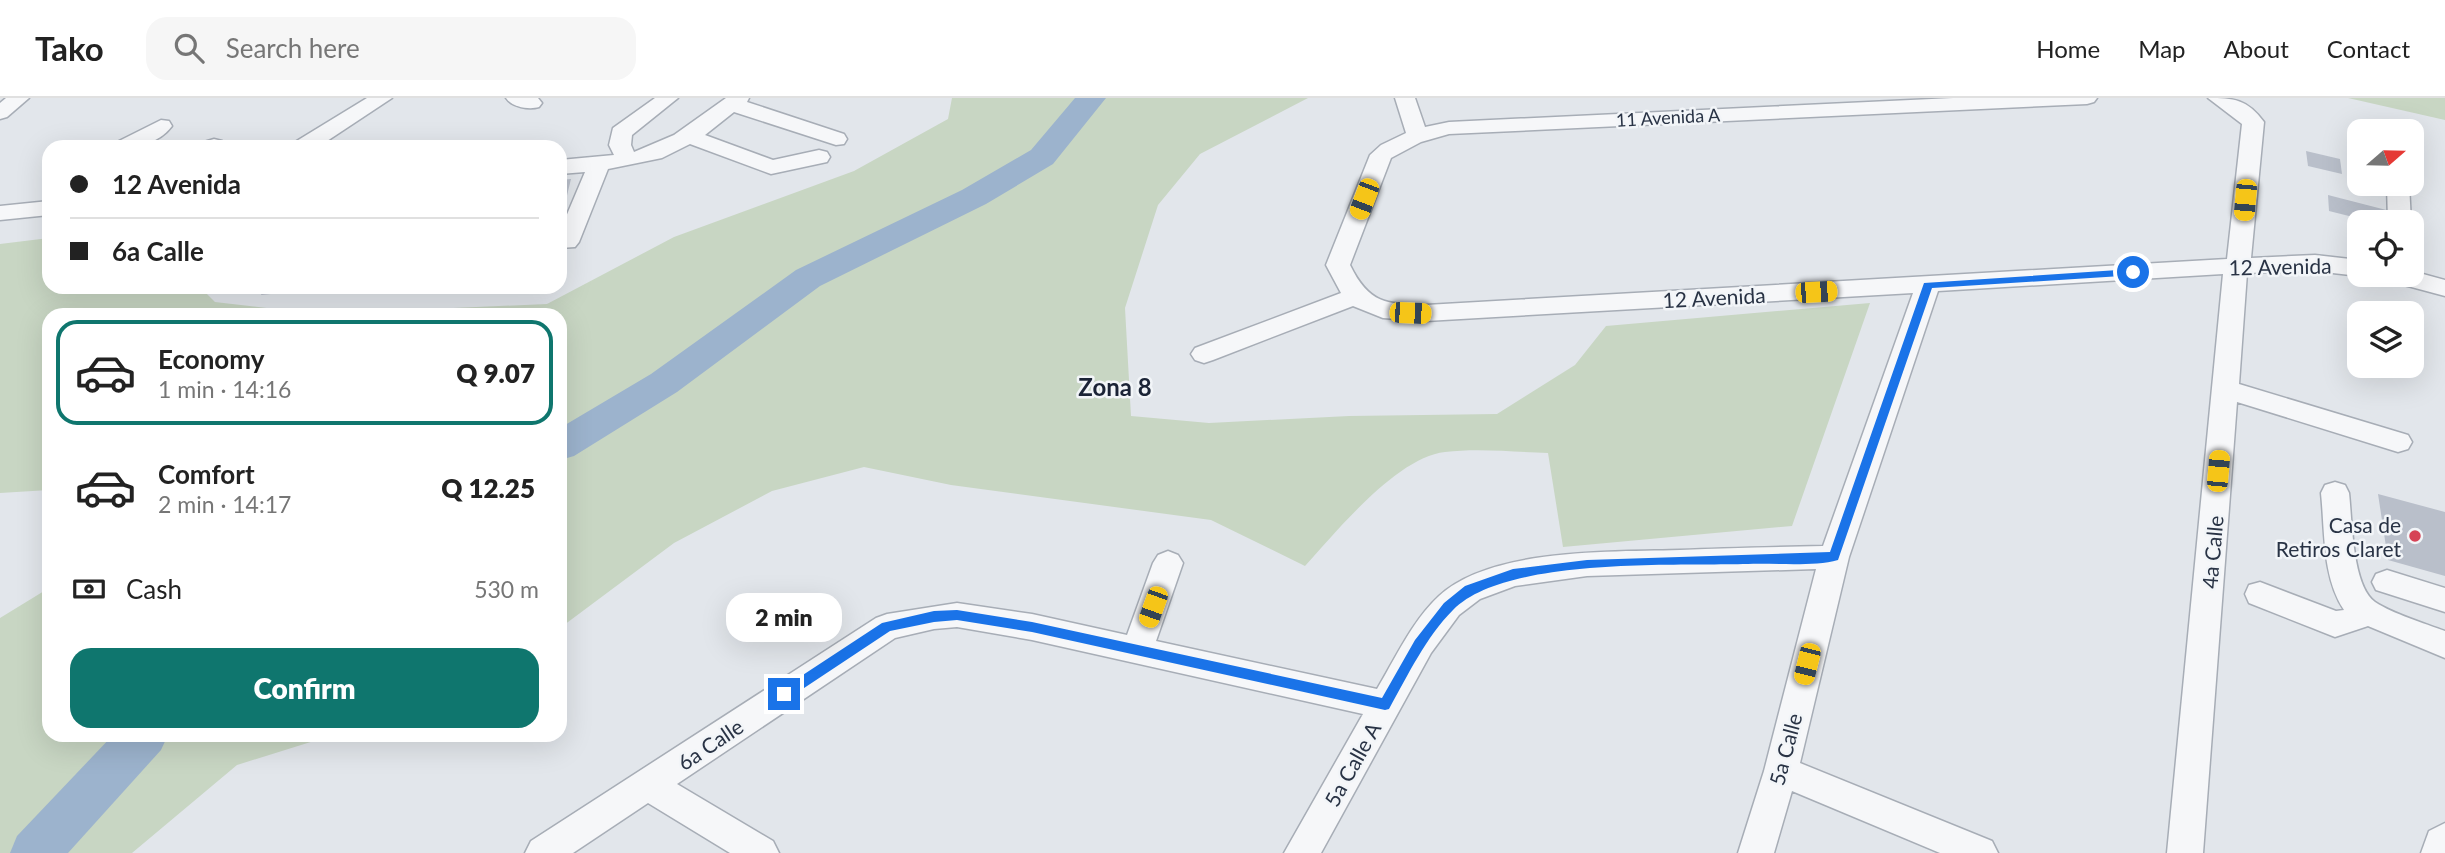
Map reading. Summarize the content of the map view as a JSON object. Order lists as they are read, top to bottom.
{
  "streets": {
    "street": [
      "11 Avenida A",
      "12 Avenida",
      "4a Calle",
      "6a Calle",
      "5a Calle",
      "5a Calle A"
    ]
  },
  "crossings": [
    ["12 Avenida", "4a Calle"],
    ["12 Avenida", "5a Calle"],
    ["6a Calle", "5a Calle A"],
    ["5a Calle", "5a Calle A"]
  ],
  "districts": ["Zona 8"],
  "places": ["Casa de Retiros Claret"],
  "north": "right",
  "page": {
    "header": "Tako",
    "search": "Search here",
    "nav": [
      "Home",
      "Map",
      "About",
      "Contact"
    ],
    "banner": ["12 Avenida", "6a Calle"],
    "list": [
      {
        "name": "Economy",
        "note": "1 min · 14:16",
        "value": "Q 9.07"
      },
      {
        "name": "Comfort",
        "note": "2 min · 14:17",
        "value": "Q 12.25"
      }
    ],
    "pay": ["Cash", "530 m"],
    "bubble": "2 min",
    "buttons": "Confirm"
  }
}
